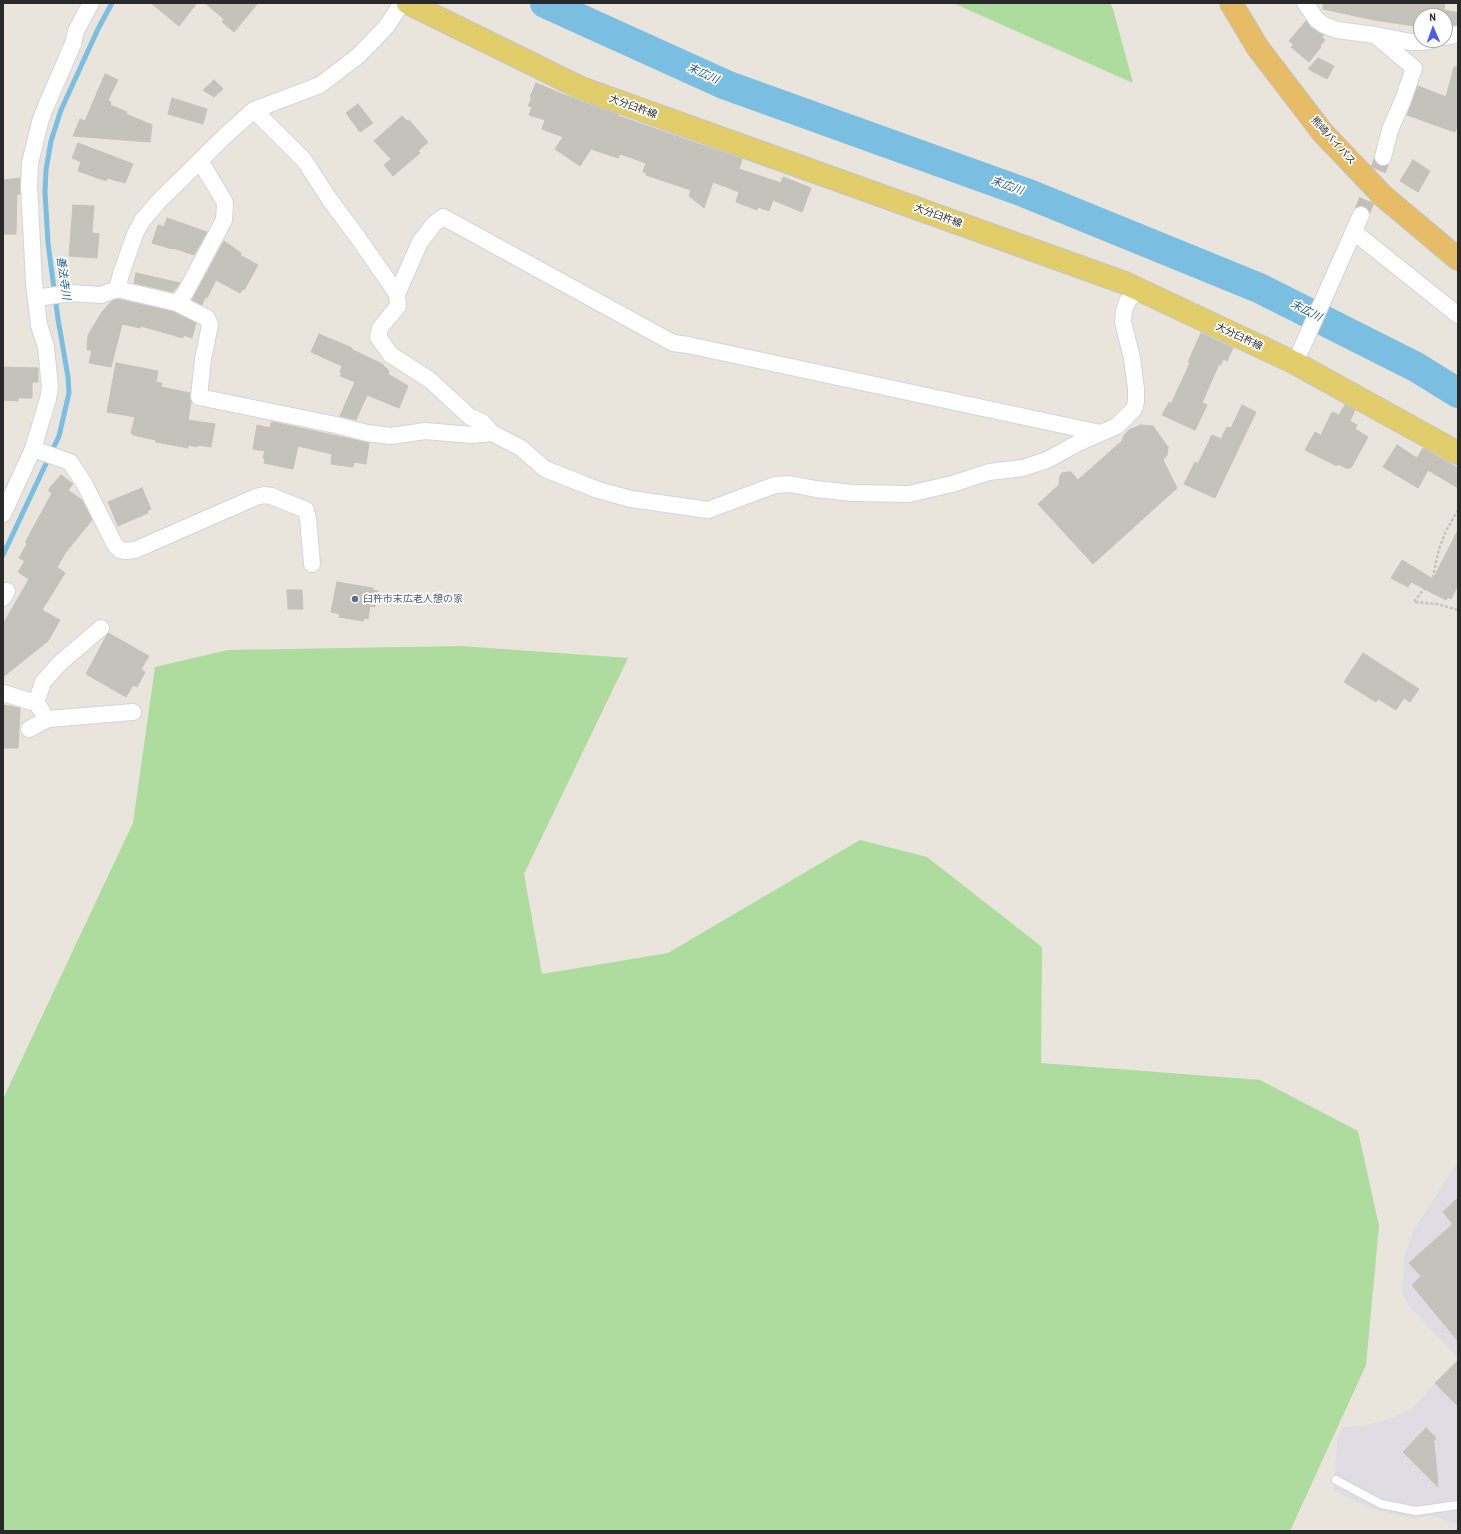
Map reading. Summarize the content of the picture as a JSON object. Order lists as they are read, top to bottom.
{
  "streets": {
    "highway": ["熊崎バイパス"],
    "main road": ["大分臼杵線"]
  },
  "water": ["末広川", "善法寺川"],
  "places": ["臼杵市末広老人憩の家"],
  "north": "top"
}
